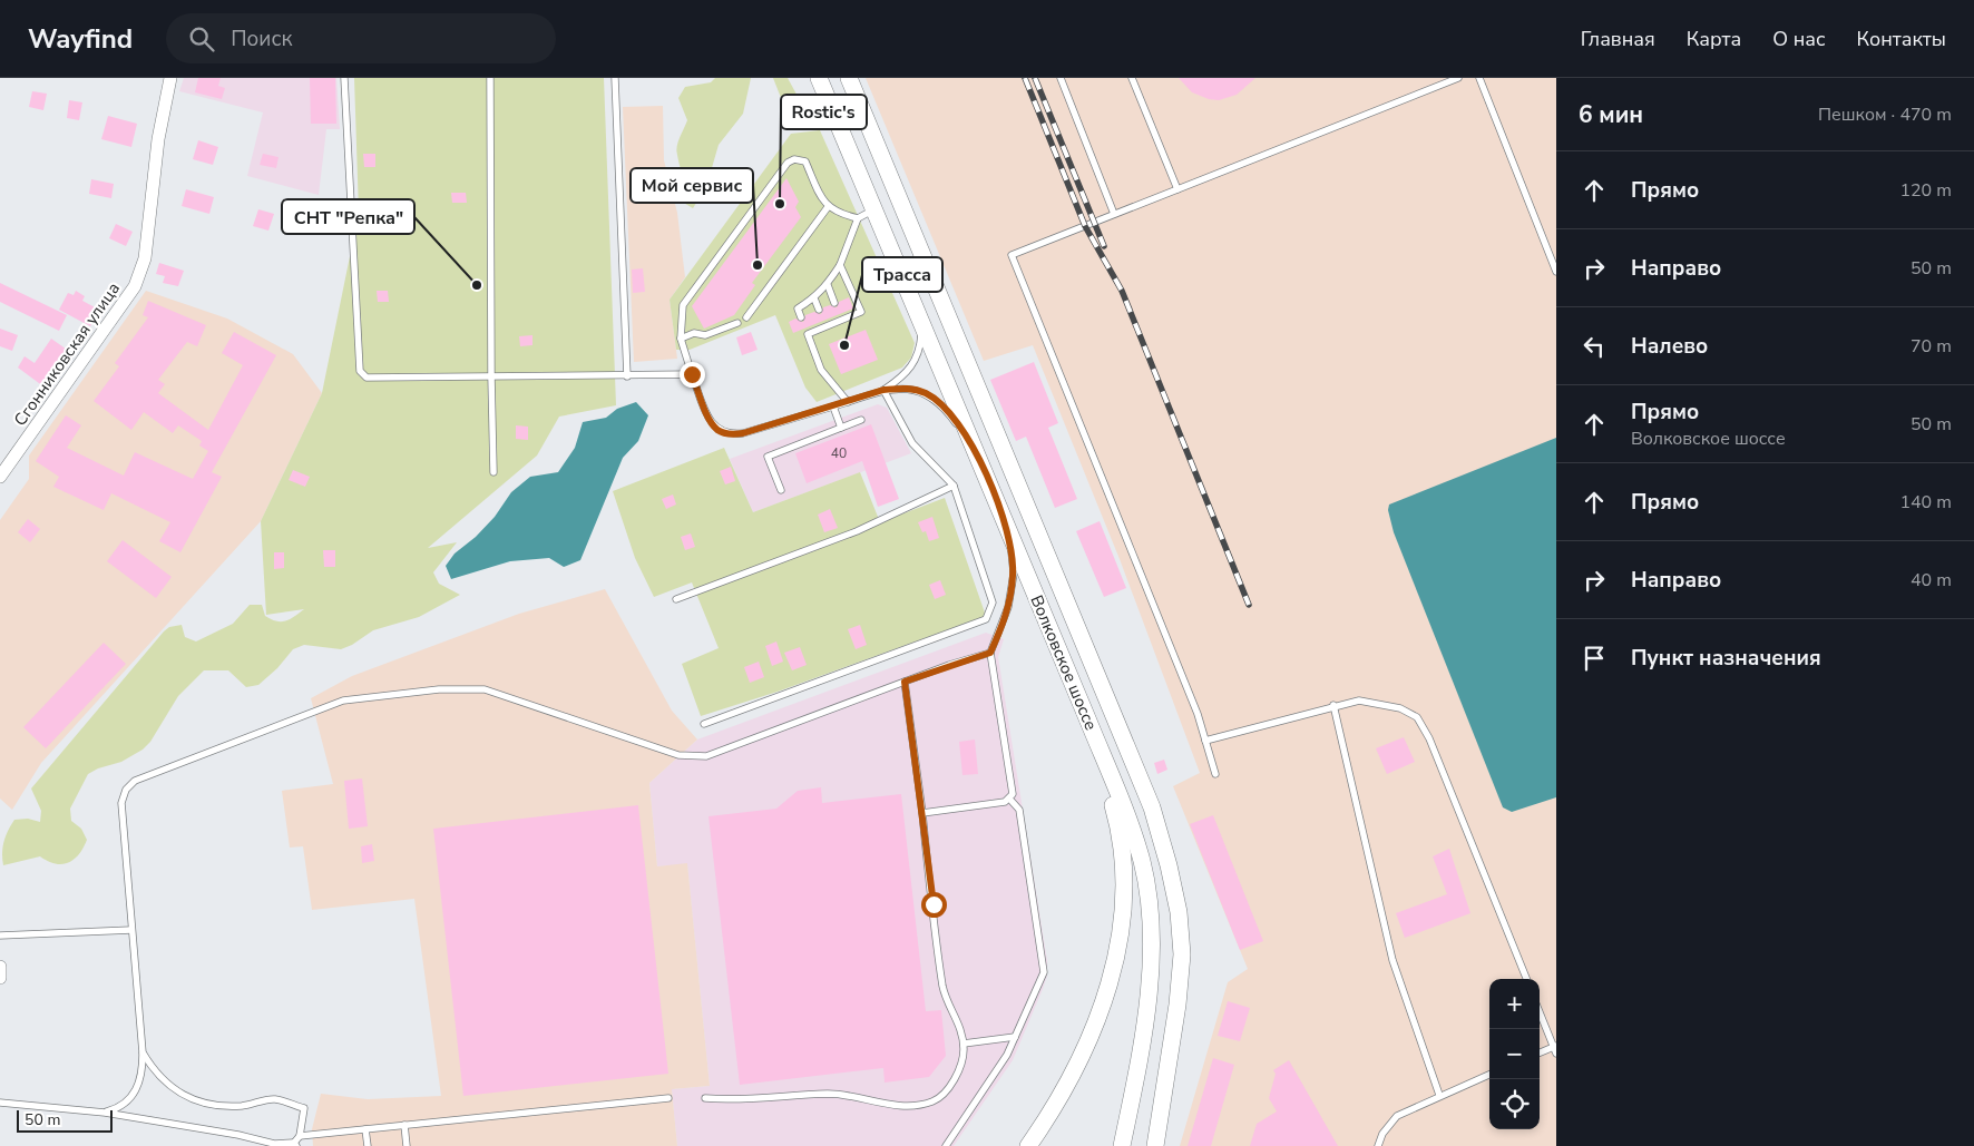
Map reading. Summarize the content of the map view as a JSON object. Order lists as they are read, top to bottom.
{
  "streets": {
    "main road": ["Волковское шоссе"],
    "street": ["Сгонниковская улица"]
  },
  "places": [
    "Rostic's",
    "Мой сервис",
    "СНТ \"Репка\"",
    "Трасса"
  ],
  "house_numbers": ["40"],
  "scale_bar": "50 m",
  "page": {
    "header": "Wayfind",
    "search": "Поиск",
    "nav": [
      "Главная",
      "Карта",
      "О нас",
      "Контакты"
    ],
    "heading": ["6 мин", "Пешком · 470 m"],
    "list": [
      ["Прямо", "120 m"],
      ["Направо", "50 m"],
      ["Налево", "70 m"],
      ["Прямо", "Волковское шоссе", "50 m"],
      ["Прямо", "140 m"],
      ["Направо", "40 m"],
      "Пункт назначения"
    ],
    "map_buttons": ["+", "−"],
    "scale": "50 m"
  }
}
